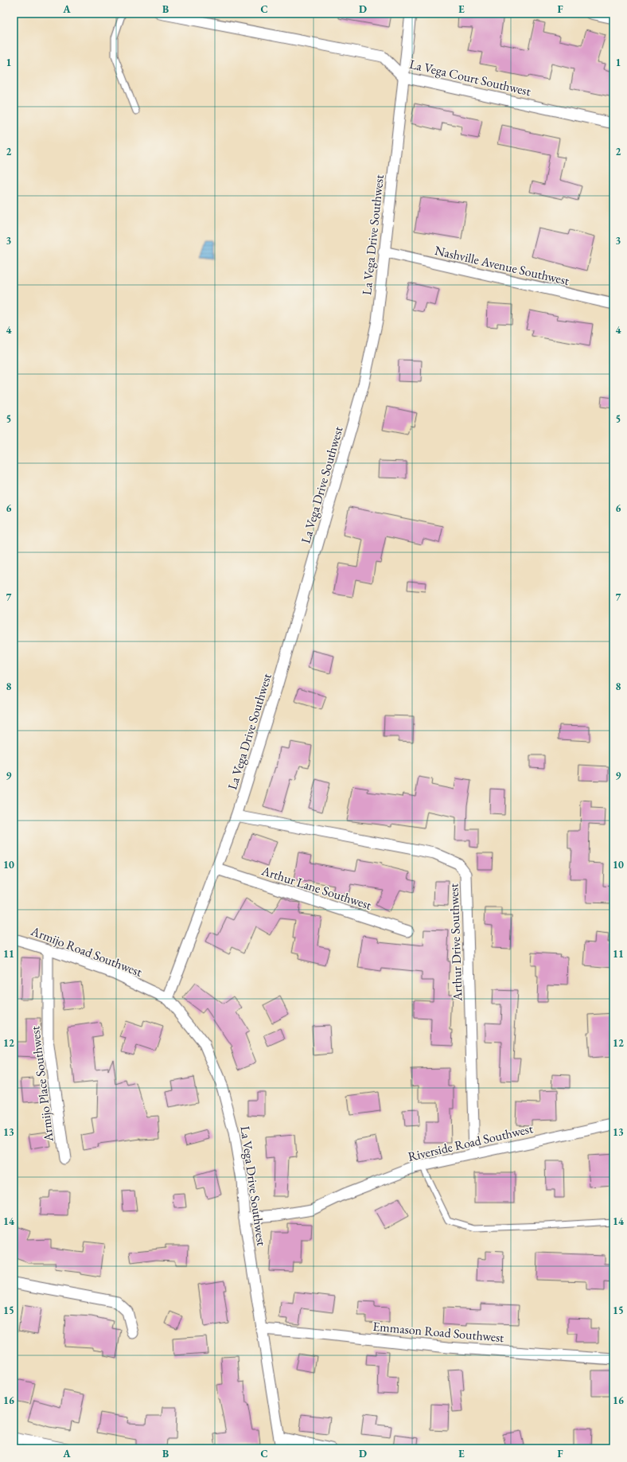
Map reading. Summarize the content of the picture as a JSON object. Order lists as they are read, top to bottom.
{
  "streets": {
    "street": [
      "La Vega Court Southwest",
      "La Vega Drive Southwest",
      "Nashville Avenue Southwest",
      "Arthur Lane Southwest",
      "Arthur Drive Southwest",
      "Armijo Road Southwest",
      "Armijo Place Southwest",
      "Riverside Road Southwest",
      "Emmason Road Southwest"
    ]
  },
  "crossings": [
    ["La Vega Court Southwest", "La Vega Drive Southwest"],
    ["La Vega Drive Southwest", "Nashville Avenue Southwest"],
    ["La Vega Drive Southwest", "Arthur Lane Southwest"],
    ["La Vega Drive Southwest", "Arthur Drive Southwest"],
    ["La Vega Drive Southwest", "Armijo Road Southwest"],
    ["La Vega Drive Southwest", "Riverside Road Southwest"],
    ["La Vega Drive Southwest", "Emmason Road Southwest"],
    ["Arthur Drive Southwest", "Riverside Road Southwest"],
    ["Armijo Road Southwest", "Armijo Place Southwest"]
  ],
  "grid": {
    "columns": [
      "A",
      "B",
      "C",
      "D",
      "E",
      "F"
    ],
    "rows": [
      "1",
      "2",
      "3",
      "4",
      "5",
      "6",
      "7",
      "8",
      "9",
      "10",
      "11",
      "12",
      "13",
      "14",
      "15",
      "16"
    ]
  }
}
